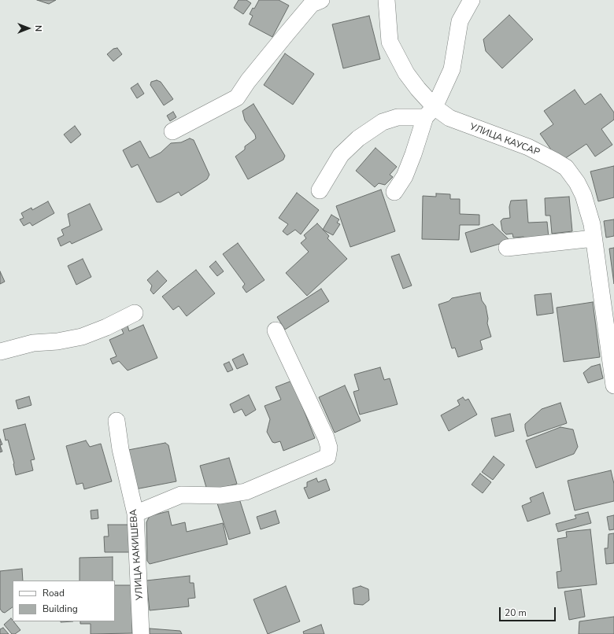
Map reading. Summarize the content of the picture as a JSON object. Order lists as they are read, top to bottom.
{
  "streets": {
    "street": ["УЛИЦА КАУСАР", "УЛИЦА КАКИШЕВА"]
  },
  "legend": ["Road", "Building"],
  "scale_bar": "20 m",
  "north": "right"
}
